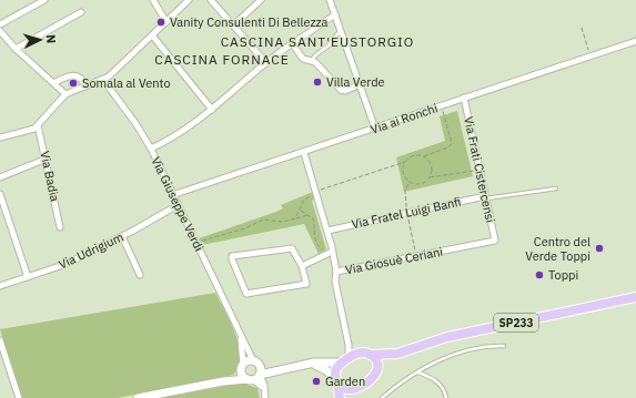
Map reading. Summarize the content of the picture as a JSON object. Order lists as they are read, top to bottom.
{
  "streets": {
    "main road": ["SP233"],
    "street": [
      "Via ai Ronchi",
      "Via Frati Cistercensi",
      "Via Badia",
      "Via Giuseppe Verdi",
      "Via Fratel Luigi Banfi",
      "Via Udrigium",
      "Via Giosuè Ceriani"
    ]
  },
  "crossings": [
    ["Via ai Ronchi", "Via Frati Cistercensi"],
    ["Via ai Ronchi", "Via Giuseppe Verdi"],
    ["Via ai Ronchi", "Via Giosuè Ceriani"],
    ["Via Frati Cistercensi", "Via Fratel Luigi Banfi"],
    ["Via Frati Cistercensi", "Via Giosuè Ceriani"],
    ["Via Giuseppe Verdi", "Via Udrigium"],
    ["Via Fratel Luigi Banfi", "Via Giosuè Ceriani"]
  ],
  "districts": ["CASCINA SANT'EUSTORGIO", "CASCINA FORNACE"],
  "places": [
    "Vanity Consulenti Di Bellezza",
    "Villa Verde",
    "Somala al Vento",
    "Centro del Verde Toppi",
    "Toppi",
    "Garden"
  ],
  "north": "right"
}
